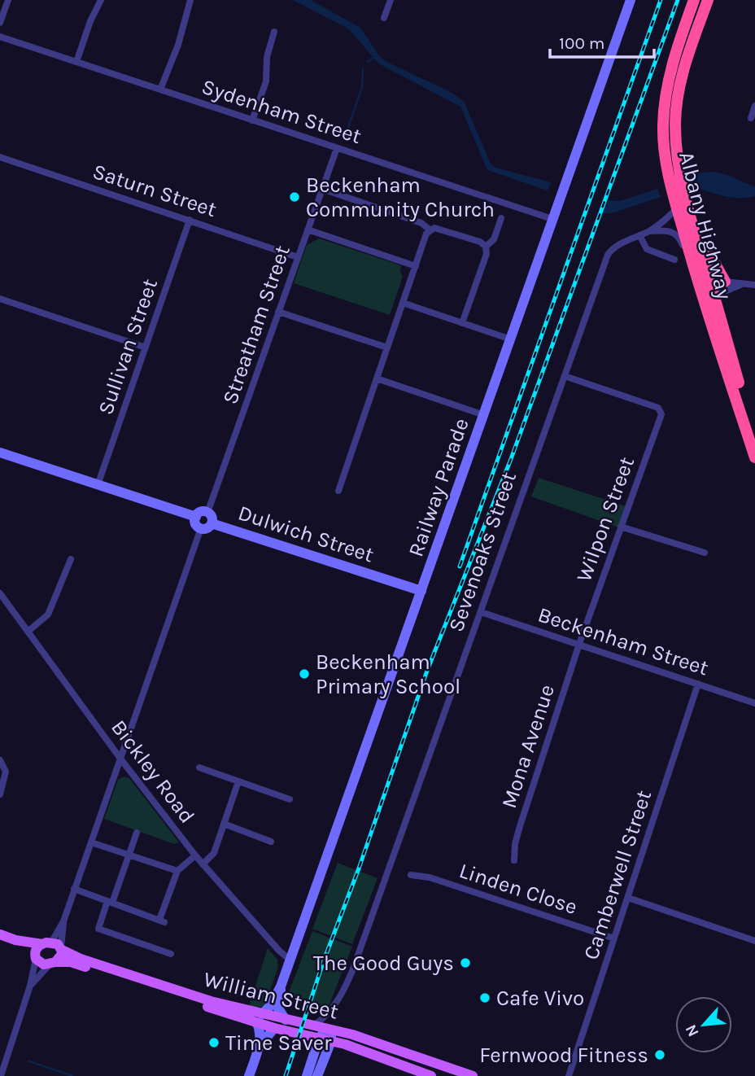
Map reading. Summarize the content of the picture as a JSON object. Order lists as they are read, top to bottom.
{
  "streets": {
    "highway": ["Albany Highway"],
    "main road": ["William Street"],
    "street": [
      "Sydenham Street",
      "Saturn Street",
      "Streatham Street",
      "Sullivan Street",
      "Railway Parade",
      "Wilpon Street",
      "Dulwich Street",
      "Sevenoaks Street",
      "Beckenham Street",
      "Mona Avenue",
      "Bickley Road",
      "Camberwell Street",
      "Linden Close"
    ]
  },
  "crossings": [
    ["Sydenham Street", "Streatham Street"],
    ["Sydenham Street", "Railway Parade"],
    ["Saturn Street", "Streatham Street"],
    ["Saturn Street", "Sullivan Street"],
    ["Albany Highway", "Sevenoaks Street"],
    ["Streatham Street", "Dulwich Street"],
    ["Railway Parade", "Dulwich Street"],
    ["Railway Parade", "Bickley Road"],
    ["Railway Parade", "William Street"],
    ["Wilpon Street", "Sevenoaks Street"],
    ["Wilpon Street", "Beckenham Street"],
    ["Wilpon Street", "Mona Avenue"],
    ["Sevenoaks Street", "Beckenham Street"],
    ["Sevenoaks Street", "William Street"],
    ["Beckenham Street", "Mona Avenue"],
    ["Beckenham Street", "Camberwell Street"],
    ["Camberwell Street", "Linden Close"]
  ],
  "places": [
    "Beckenham Community Church",
    "Beckenham Primary School",
    "The Good Guys",
    "Cafe Vivo",
    "Time Saver",
    "Fernwood Fitness"
  ],
  "scale_bar": "100 m",
  "north": "bottom left"
}
